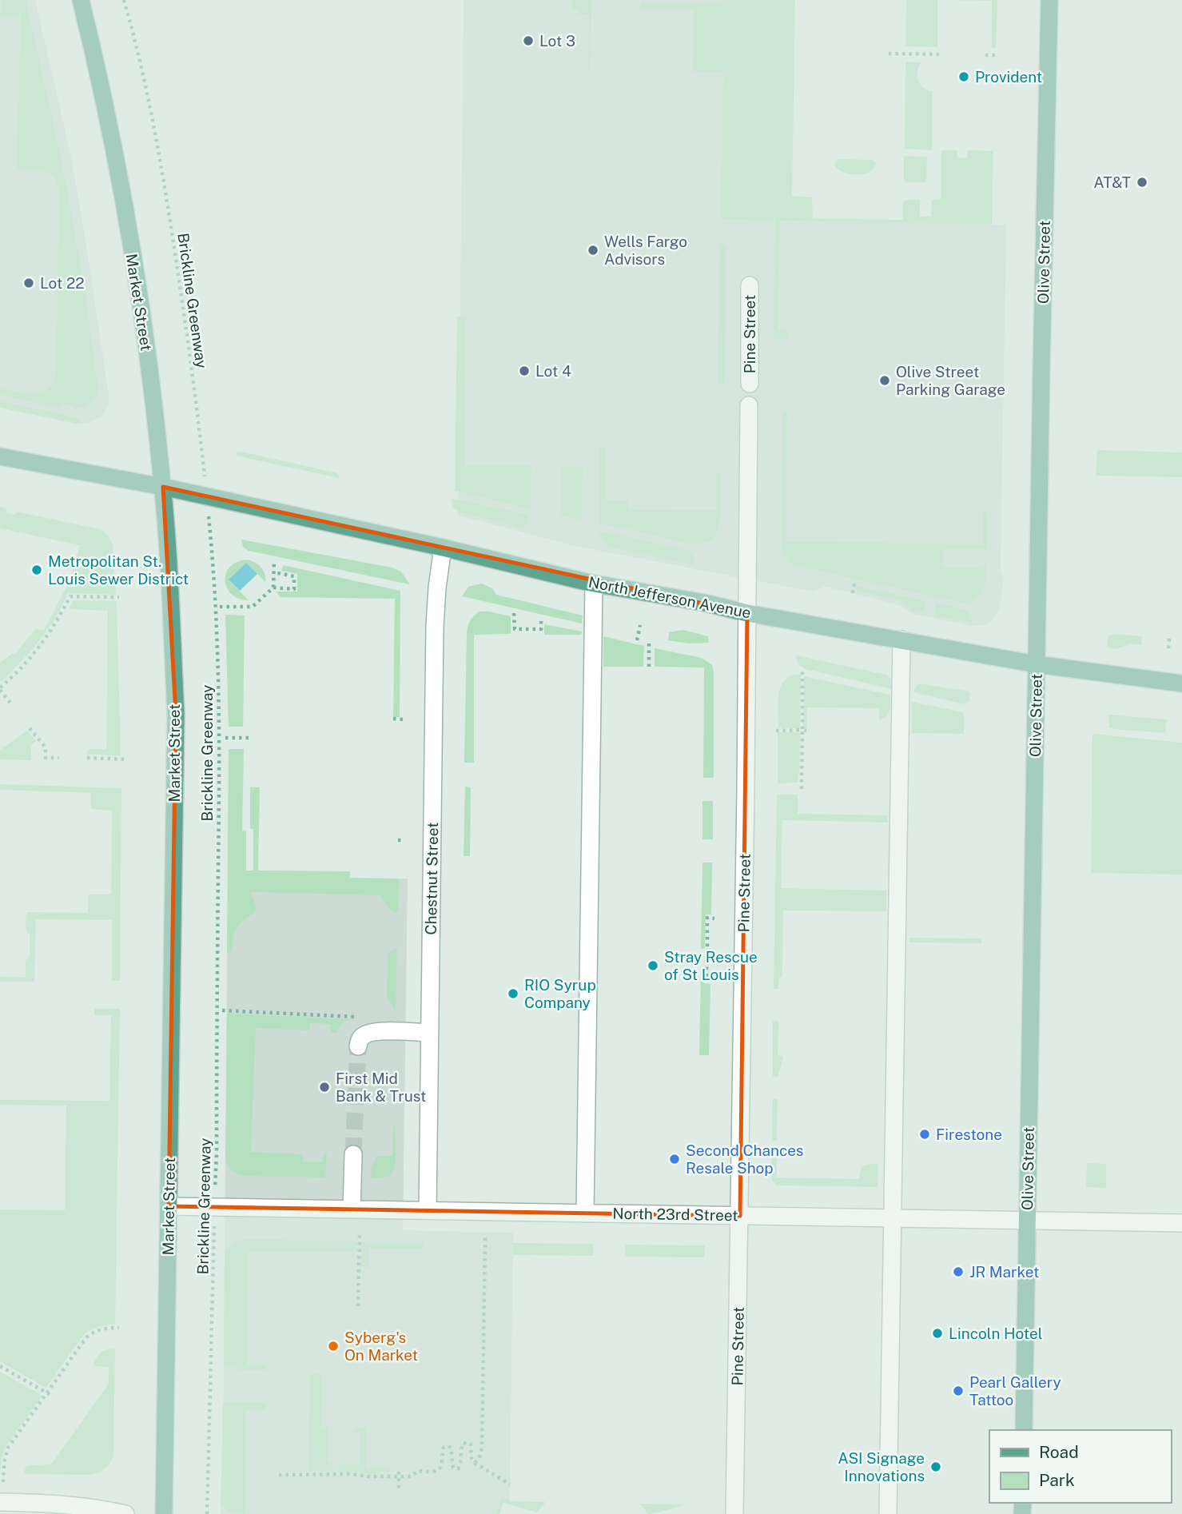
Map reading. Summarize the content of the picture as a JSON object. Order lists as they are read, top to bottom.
{
  "streets": {
    "main road": ["Olive Street", "Market Street", "North Jefferson Avenue"],
    "street": ["Pine Street", "Chestnut Street", "North 23rd Street"],
    "path": ["Brickline Greenway"]
  },
  "crossings": [
    ["Olive Street", "North Jefferson Avenue"],
    ["Olive Street", "North 23rd Street"],
    ["Brickline Greenway", "North Jefferson Avenue"],
    ["Brickline Greenway", "North 23rd Street"],
    ["Market Street", "North Jefferson Avenue"],
    ["Market Street", "North 23rd Street"],
    ["Pine Street", "North Jefferson Avenue"],
    ["Pine Street", "North 23rd Street"],
    ["North Jefferson Avenue", "Chestnut Street"],
    ["Chestnut Street", "North 23rd Street"]
  ],
  "places": [
    "Lot 3",
    "Provident",
    "AT&T",
    "Wells Fargo Advisors",
    "Lot 22",
    "Lot 4",
    "Olive Street Parking Garage",
    "Metropolitan St. Louis Sewer District",
    "Stray Rescue of St Louis",
    "RIO Syrup Company",
    "First Mid Bank & Trust",
    "Firestone",
    "Second Chances Resale Shop",
    "JR Market",
    "Lincoln Hotel",
    "Syberg's On Market",
    "Pearl Gallery Tattoo",
    "ASI Signage Innovations"
  ],
  "legend": ["Road", "Park"]
}
